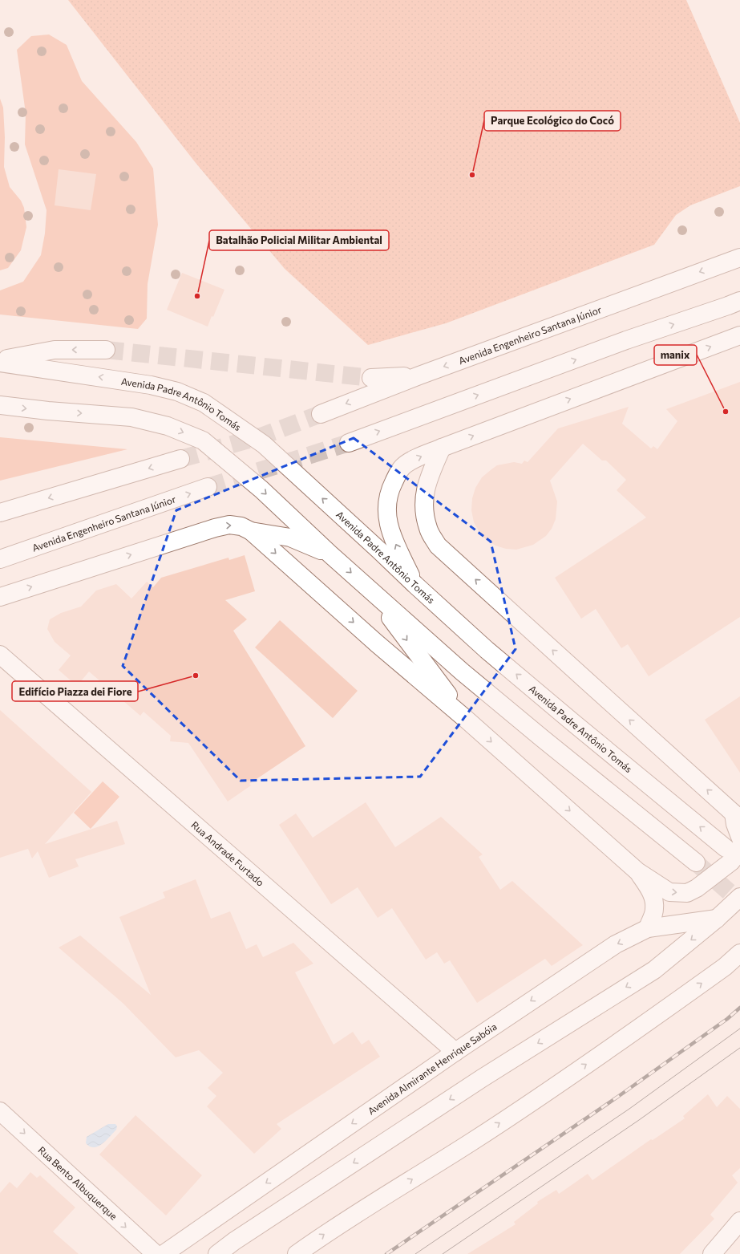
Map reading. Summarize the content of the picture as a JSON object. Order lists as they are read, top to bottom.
{
  "streets": {
    "main road": [
      "Avenida Engenheiro Santana Júnior",
      "Avenida Padre Antônio Tomás",
      "Rua Andrade Furtado",
      "Avenida Almirante Henrique Sabóia",
      "Rua Bento Albuquerque"
    ]
  },
  "crossings": [
    ["Rua Andrade Furtado", "Avenida Almirante Henrique Sabóia"]
  ],
  "one_way": ["Rua Bento Albuquerque"],
  "places": [
    "Parque Ecológico do Cocó",
    "Batalhão Policial Militar Ambiental",
    "manix",
    "Edifício Piazza dei Fiore"
  ]
}
